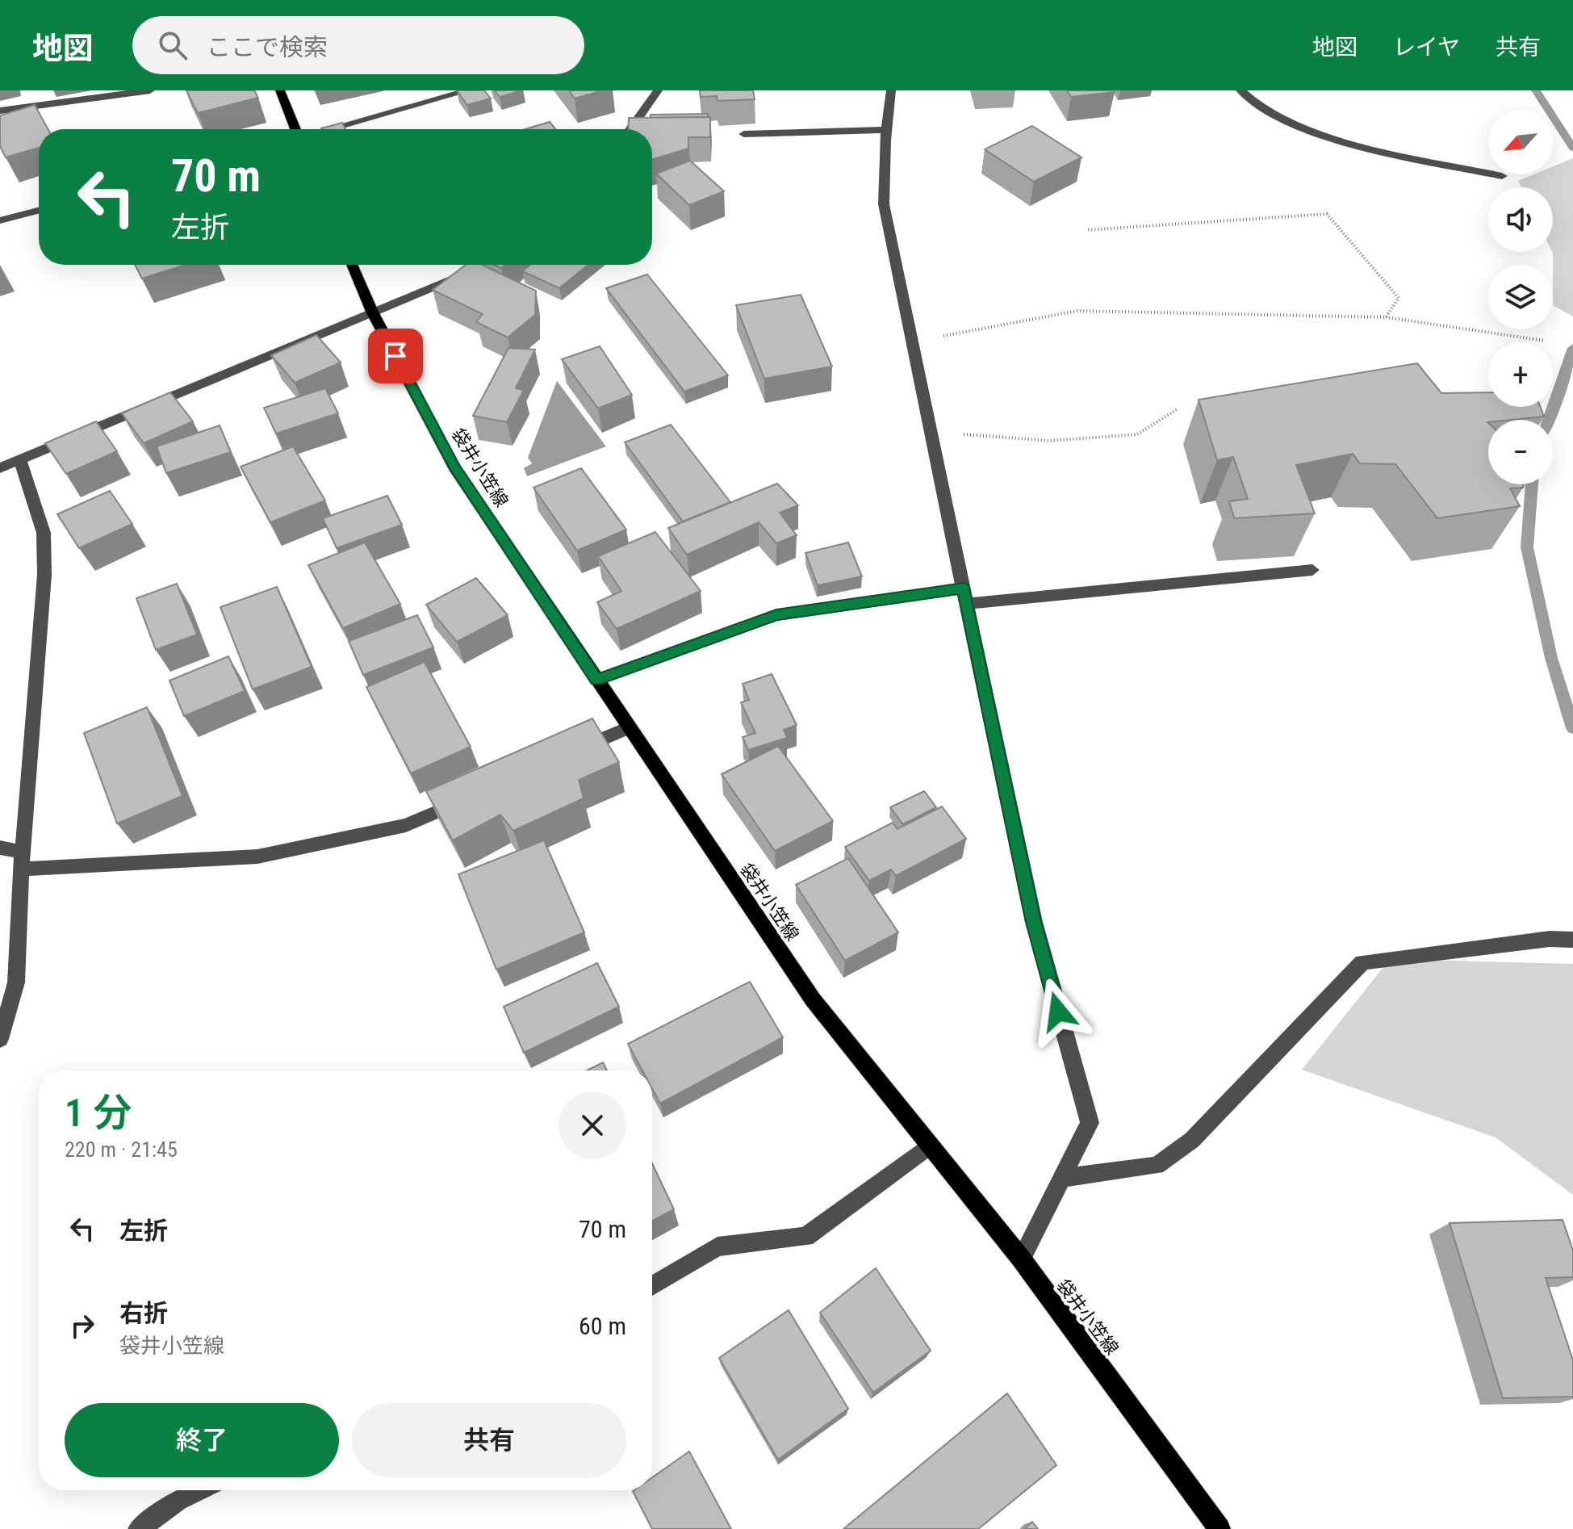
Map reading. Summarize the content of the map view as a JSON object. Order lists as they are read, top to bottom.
{
  "streets": {
    "main road": ["袋井小笠線"]
  },
  "north": "bottom left",
  "page": {
    "header": "地図",
    "search": "ここで検索",
    "nav": ["地図", "レイヤ", "共有"],
    "map_buttons": ["+", "−"],
    "turn": ["70 m", "左折"],
    "heading": ["1 分", "220 m · 21:45"],
    "list": [
      {
        "name": "左折",
        "value": "70 m"
      },
      {
        "name": "右折",
        "note": "袋井小笠線",
        "value": "60 m"
      }
    ],
    "buttons": ["終了", "共有"]
  }
}
